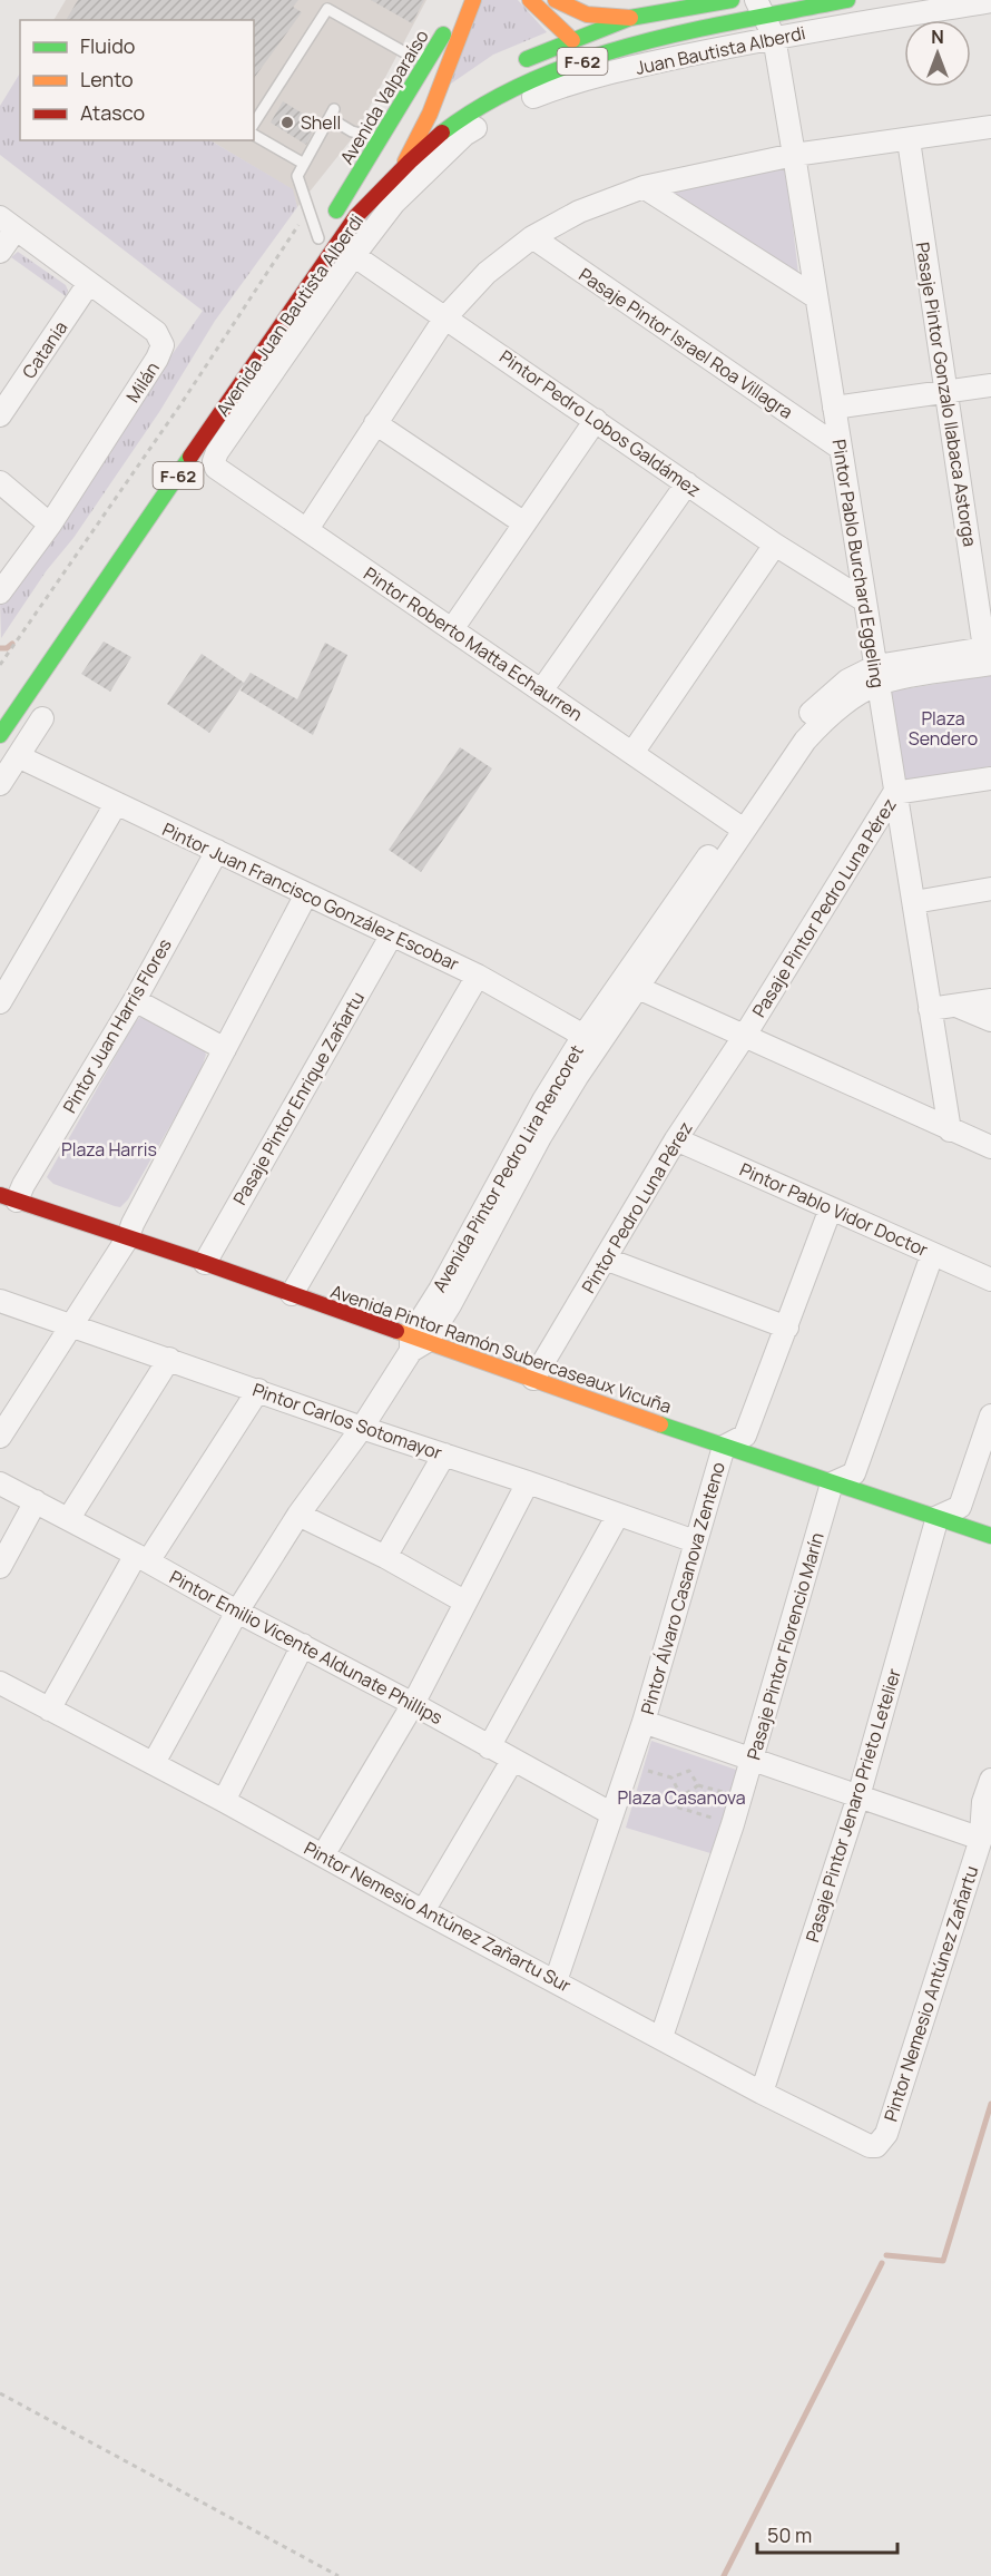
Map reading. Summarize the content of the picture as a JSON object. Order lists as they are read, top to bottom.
{
  "streets": {
    "main road": [
      "F-62",
      "Avenida Valparaíso",
      "Avenida Juan Bautista Alberdi",
      "Avenida Pintor Ramón Subercaseaux Vicuña"
    ],
    "street": [
      "Juan Bautista Alberdi",
      "Pasaje Pintor Israel Roa Villagra",
      "Catania",
      "Milán",
      "Pasaje Pintor Gonzalo Ilabaca Astorga",
      "Pintor Pedro Lobos Galdámez",
      "Pintor Pablo Burchard Eggeling",
      "Pintor Roberto Matta Echaurren",
      "Pintor Juan Francisco González Escobar",
      "Pasaje Pintor Pedro Luna Pérez",
      "Pintor Juan Harris Flores",
      "Pasaje Pintor Enrique Zañartu",
      "Avenida Pintor Pedro Lira Rencoret",
      "Pintor Pedro Luna Pérez",
      "Pintor Pablo Vidor Doctor",
      "Pintor Carlos Sotomayor",
      "Pintor Álvaro Casanova Zenteno",
      "Pasaje Pintor Florencio Marín",
      "Pintor Emilio Vicente Aldunate Phillips",
      "Pasaje Pintor Jenaro Prieto Letelier",
      "Pintor Nemesio Antúnez Zañartu Sur",
      "Pintor Nemesio Antúnez Zañartu"
    ]
  },
  "crossings": [
    ["Juan Bautista Alberdi", "Avenida Juan Bautista Alberdi"],
    ["Juan Bautista Alberdi", "Pintor Pedro Lobos Galdámez"],
    ["Juan Bautista Alberdi", "Pintor Pablo Burchard Eggeling"],
    ["Juan Bautista Alberdi", "Pintor Roberto Matta Echaurren"],
    ["Avenida Valparaíso", "Avenida Juan Bautista Alberdi"],
    ["Avenida Juan Bautista Alberdi", "Pintor Pedro Lobos Galdámez"],
    ["Avenida Juan Bautista Alberdi", "Pintor Pablo Burchard Eggeling"],
    ["Pasaje Pintor Israel Roa Villagra", "Pintor Pablo Burchard Eggeling"],
    ["Catania", "Milán"],
    ["Pasaje Pintor Gonzalo Ilabaca Astorga", "Avenida Pintor Pedro Lira Rencoret"],
    ["Pintor Pedro Lobos Galdámez", "Pintor Pablo Burchard Eggeling"],
    ["Pintor Pablo Burchard Eggeling", "Pasaje Pintor Pedro Luna Pérez"],
    ["Pintor Pablo Burchard Eggeling", "Avenida Pintor Pedro Lira Rencoret"],
    ["Pintor Roberto Matta Echaurren", "Avenida Pintor Pedro Lira Rencoret"],
    ["Pintor Juan Francisco González Escobar", "Pintor Juan Harris Flores"],
    ["Pintor Juan Francisco González Escobar", "Pasaje Pintor Enrique Zañartu"],
    ["Pintor Juan Francisco González Escobar", "Avenida Pintor Pedro Lira Rencoret"],
    ["Pasaje Pintor Pedro Luna Pérez", "Pintor Pedro Luna Pérez"],
    ["Pintor Juan Harris Flores", "Avenida Pintor Ramón Subercaseaux Vicuña"],
    ["Pasaje Pintor Enrique Zañartu", "Avenida Pintor Ramón Subercaseaux Vicuña"],
    ["Avenida Pintor Pedro Lira Rencoret", "Avenida Pintor Ramón Subercaseaux Vicuña"],
    ["Avenida Pintor Pedro Lira Rencoret", "Pintor Carlos Sotomayor"],
    ["Avenida Pintor Pedro Lira Rencoret", "Pintor Emilio Vicente Aldunate Phillips"],
    ["Avenida Pintor Pedro Lira Rencoret", "Pintor Nemesio Antúnez Zañartu Sur"],
    ["Pintor Pedro Luna Pérez", "Pintor Pablo Vidor Doctor"],
    ["Pintor Pedro Luna Pérez", "Avenida Pintor Ramón Subercaseaux Vicuña"],
    ["Pintor Pablo Vidor Doctor", "Pintor Álvaro Casanova Zenteno"],
    ["Avenida Pintor Ramón Subercaseaux Vicuña", "Pintor Álvaro Casanova Zenteno"],
    ["Avenida Pintor Ramón Subercaseaux Vicuña", "Pasaje Pintor Florencio Marín"],
    ["Avenida Pintor Ramón Subercaseaux Vicuña", "Pasaje Pintor Jenaro Prieto Letelier"],
    ["Pintor Carlos Sotomayor", "Pintor Álvaro Casanova Zenteno"],
    ["Pintor Álvaro Casanova Zenteno", "Pintor Emilio Vicente Aldunate Phillips"],
    ["Pintor Álvaro Casanova Zenteno", "Pintor Nemesio Antúnez Zañartu Sur"],
    ["Pasaje Pintor Florencio Marín", "Pintor Nemesio Antúnez Zañartu Sur"],
    ["Pasaje Pintor Jenaro Prieto Letelier", "Pintor Nemesio Antúnez Zañartu Sur"],
    ["Pintor Nemesio Antúnez Zañartu Sur", "Pintor Nemesio Antúnez Zañartu"]
  ],
  "parks": ["Plaza Sendero", "Plaza Harris", "Plaza Casanova"],
  "places": ["Shell"],
  "legend": ["Fluido", "Lento", "Atasco"],
  "scale_bar": "50 m",
  "north": "top"
}
